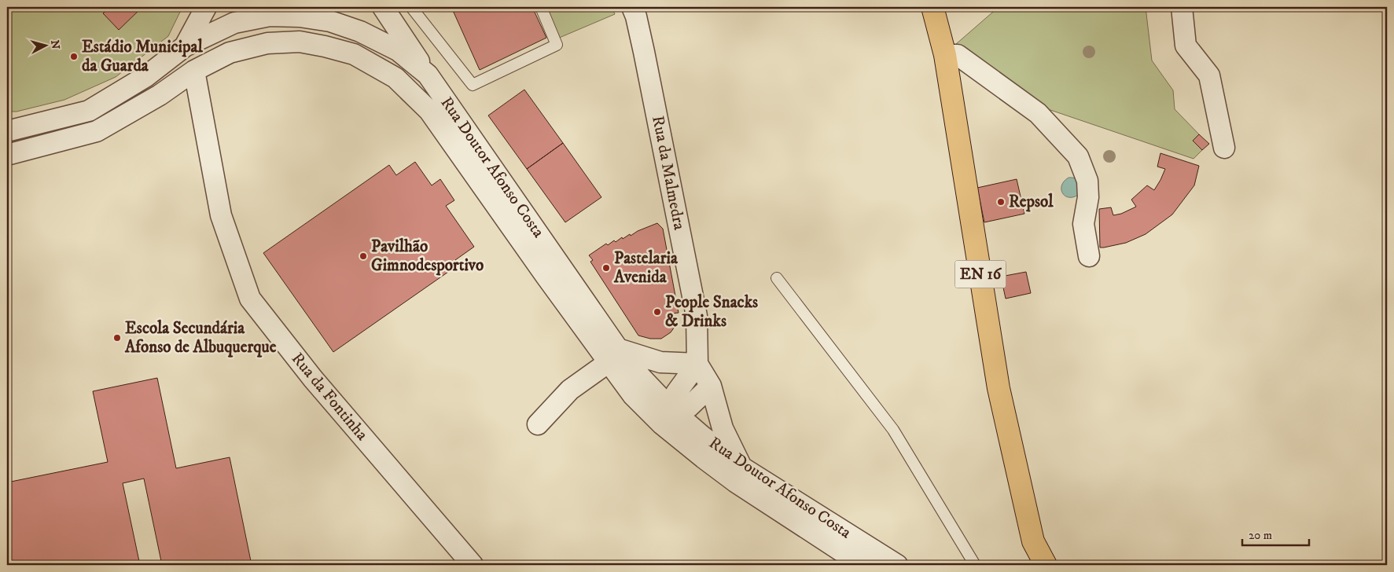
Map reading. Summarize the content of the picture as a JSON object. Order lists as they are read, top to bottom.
{
  "streets": {
    "main road": ["EN 16"],
    "street": ["Rua Doutor Afonso Costa", "Rua da Malmedra", "Rua da Fontinha"]
  },
  "crossings": [
    ["Rua Doutor Afonso Costa", "Rua da Fontinha"]
  ],
  "places": [
    "Estádio Municipal da Guarda",
    "Repsol",
    "Pavilhão Gimnodesportivo",
    "Pastelaria Avenida",
    "People Snacks & Drinks",
    "Escola Secundária Afonso de Albuquerque"
  ],
  "scale_bar": "20 m",
  "north": "right"
}
